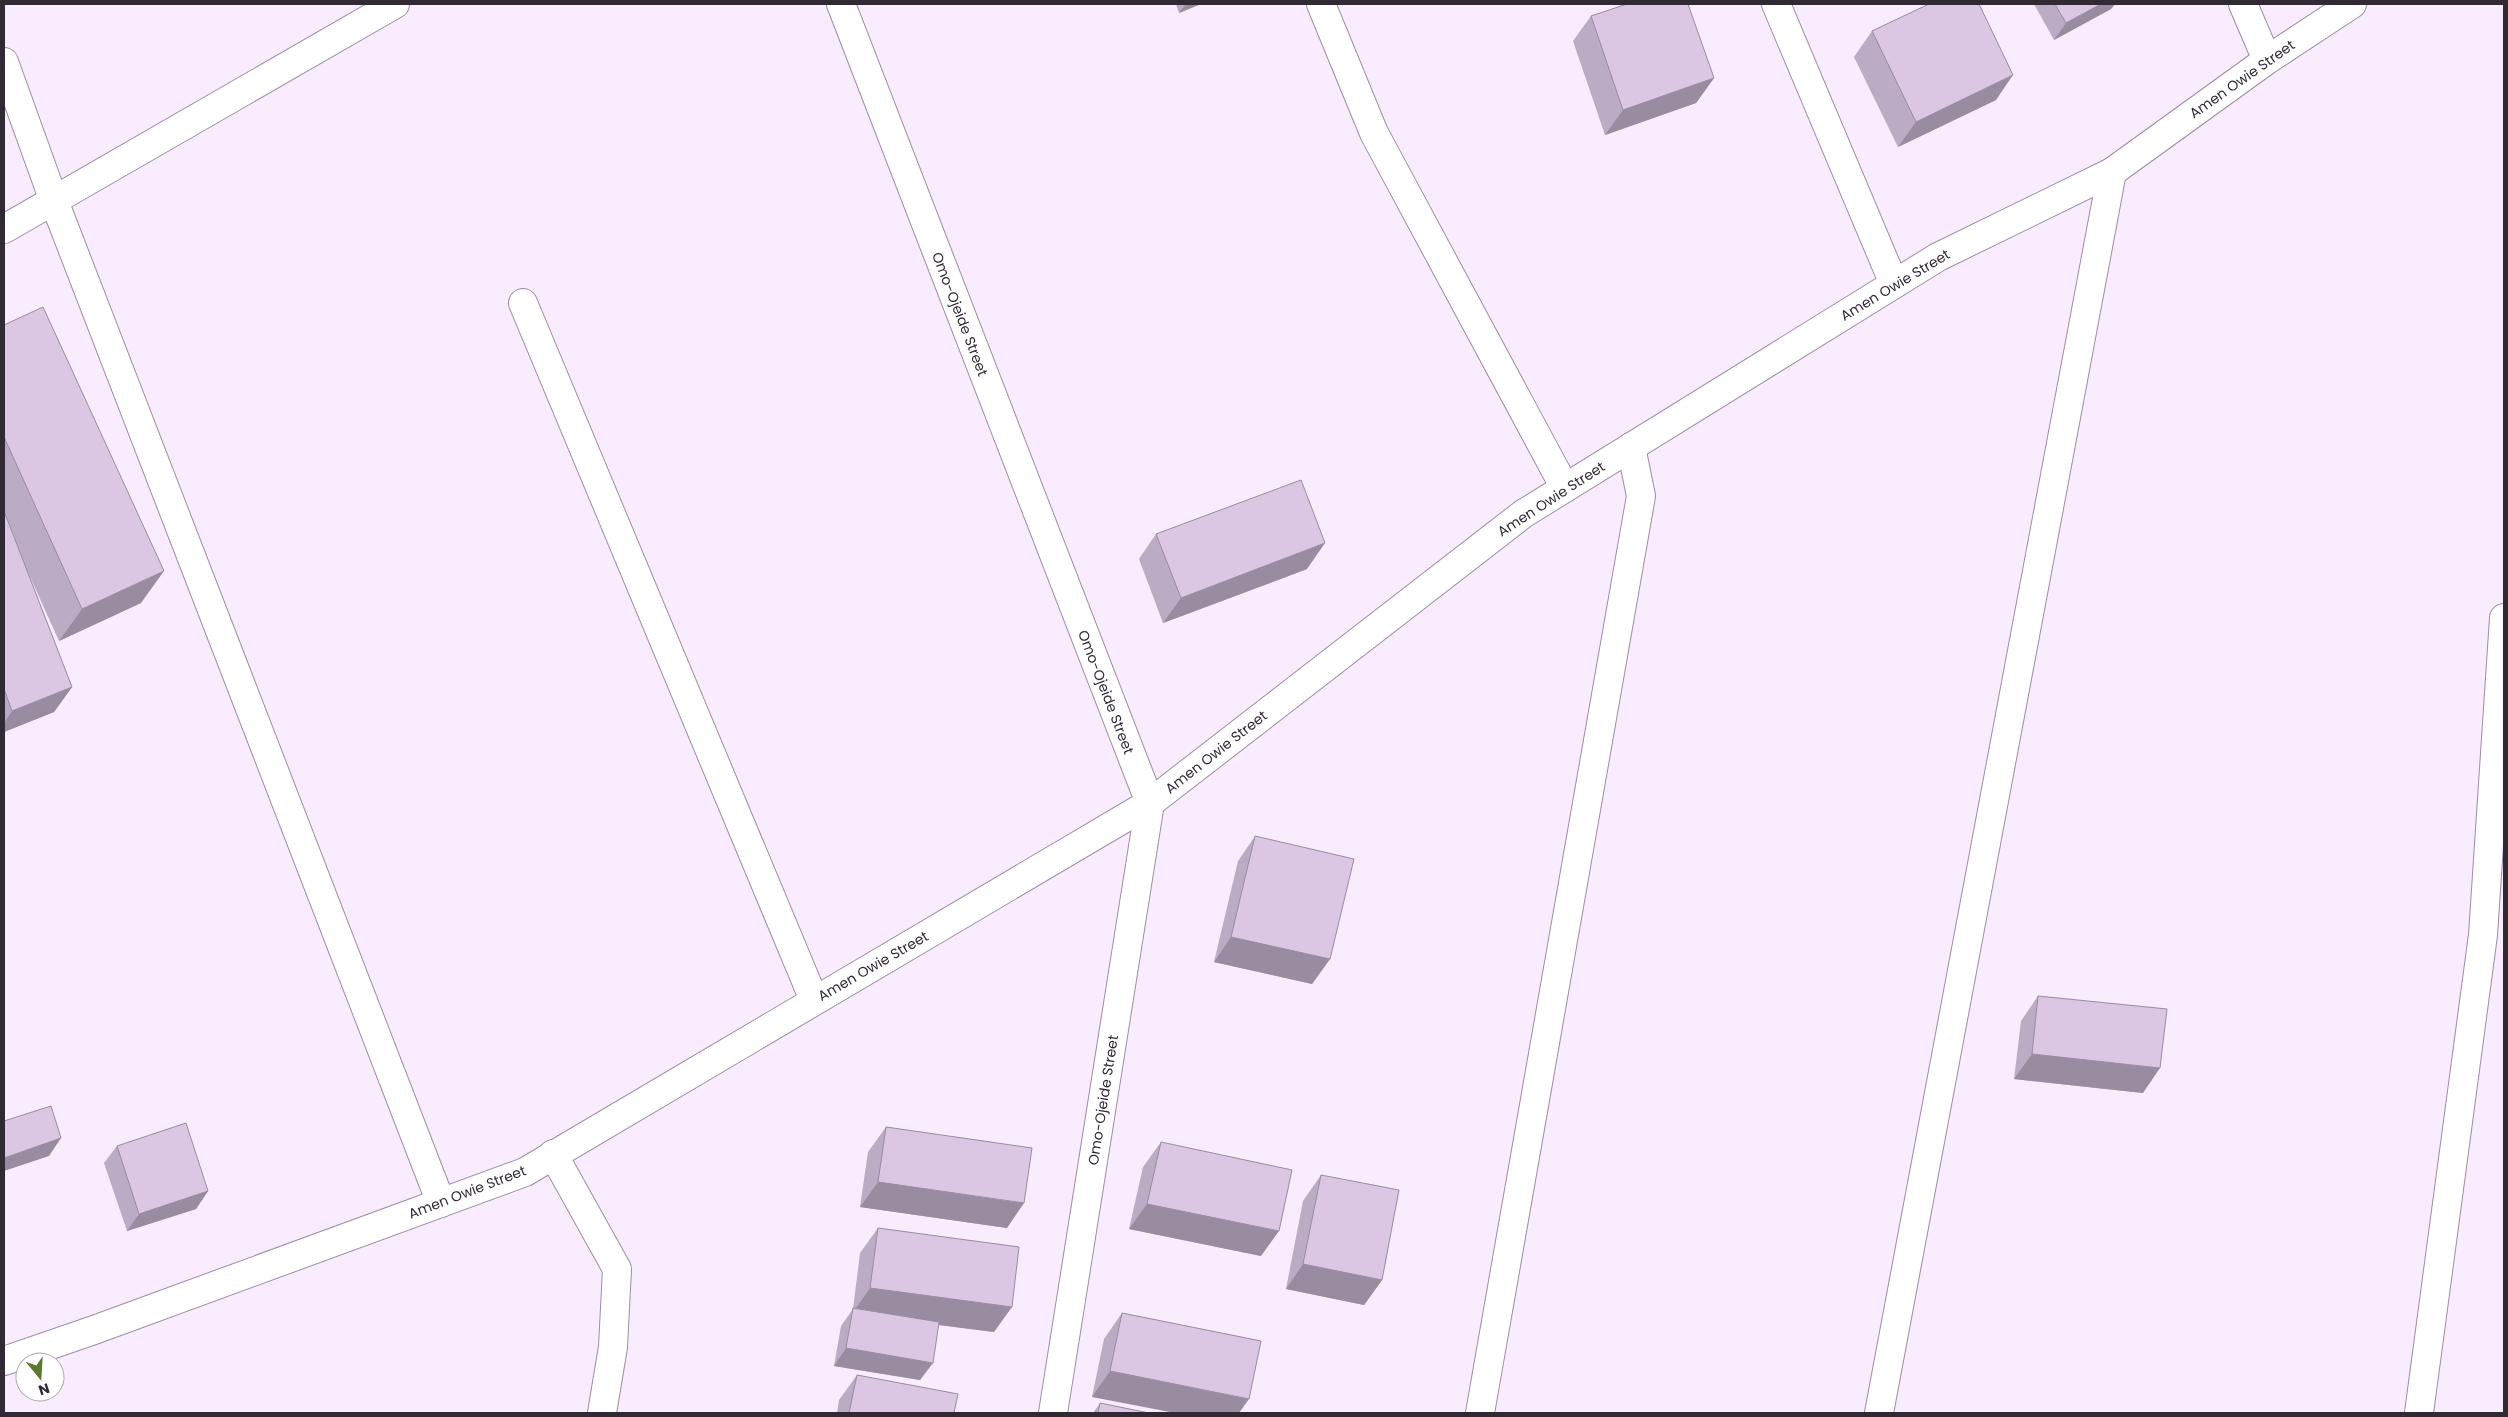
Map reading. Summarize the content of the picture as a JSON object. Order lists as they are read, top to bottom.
{
  "streets": {
    "street": ["Amen Owie Street", "Omo-Ojeide Street"]
  },
  "crossings": [
    ["Amen Owie Street", "Omo-Ojeide Street"]
  ],
  "north": "bottom"
}
